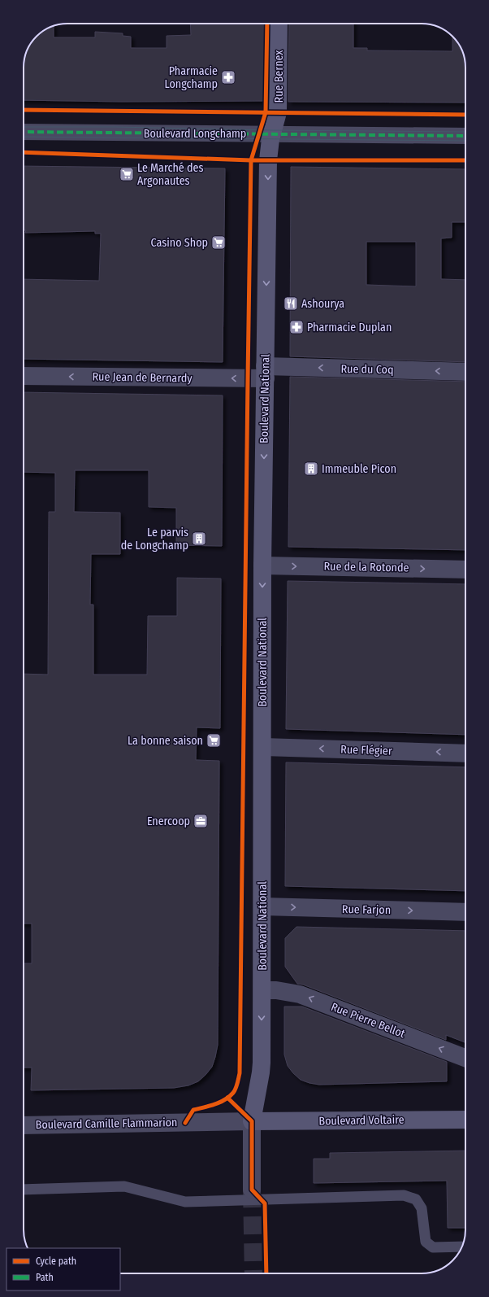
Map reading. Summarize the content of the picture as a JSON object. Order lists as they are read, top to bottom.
{
  "streets": {
    "main road": ["Rue Bernex", "Boulevard National", "Boulevard Voltaire"],
    "street": [
      "Boulevard Longchamp",
      "Rue du Coq",
      "Rue Jean de Bernardy",
      "Rue de la Rotonde",
      "Rue Flégier",
      "Rue Farjon",
      "Rue Pierre Bellot",
      "Boulevard Camille Flammarion"
    ]
  },
  "crossings": [
    ["Rue Bernex", "Boulevard Longchamp"],
    ["Rue Bernex", "Boulevard National"],
    ["Boulevard Longchamp", "Boulevard National"],
    ["Rue du Coq", "Rue Jean de Bernardy"],
    ["Rue du Coq", "Boulevard National"],
    ["Rue Jean de Bernardy", "Boulevard National"],
    ["Boulevard National", "Rue de la Rotonde"],
    ["Boulevard National", "Rue Flégier"],
    ["Boulevard National", "Rue Farjon"],
    ["Boulevard National", "Rue Pierre Bellot"],
    ["Boulevard National", "Boulevard Voltaire"],
    ["Boulevard National", "Boulevard Camille Flammarion"],
    ["Boulevard Voltaire", "Boulevard Camille Flammarion"]
  ],
  "one_way": [
    "Rue du Coq",
    "Rue Jean de Bernardy",
    "Boulevard National",
    "Rue de la Rotonde",
    "Rue Flégier",
    "Rue Farjon",
    "Rue Pierre Bellot"
  ],
  "places": {
    "pharmacy": ["Pharmacie Longchamp", "Pharmacie Duplan"],
    "supermarket": ["Le Marché des Argonautes", "Casino Shop", "La bonne saison"],
    "restaurant": ["Ashourya"],
    "building": ["Immeuble Picon", "Le parvis de Longchamp"],
    "office": ["Enercoop"]
  },
  "legend": ["Cycle path", "Path"]
}
